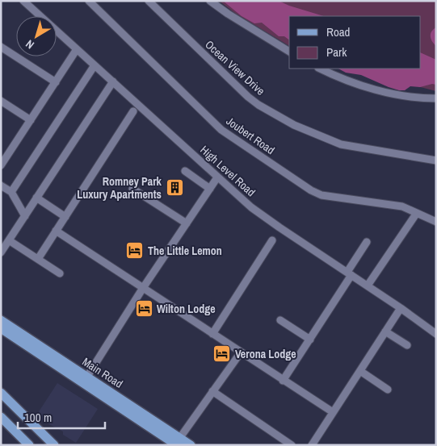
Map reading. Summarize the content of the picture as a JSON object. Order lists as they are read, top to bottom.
{
  "streets": {
    "main road": ["Main Road"],
    "street": ["Ocean View Drive", "Joubert Road", "High Level Road"]
  },
  "places": {
    "building": ["Romney Park Luxury Apartments"],
    "hotel": ["The Little Lemon", "Wilton Lodge", "Verona Lodge"]
  },
  "legend": ["Road", "Park"],
  "scale_bar": "100 m",
  "north": "bottom left"
}
